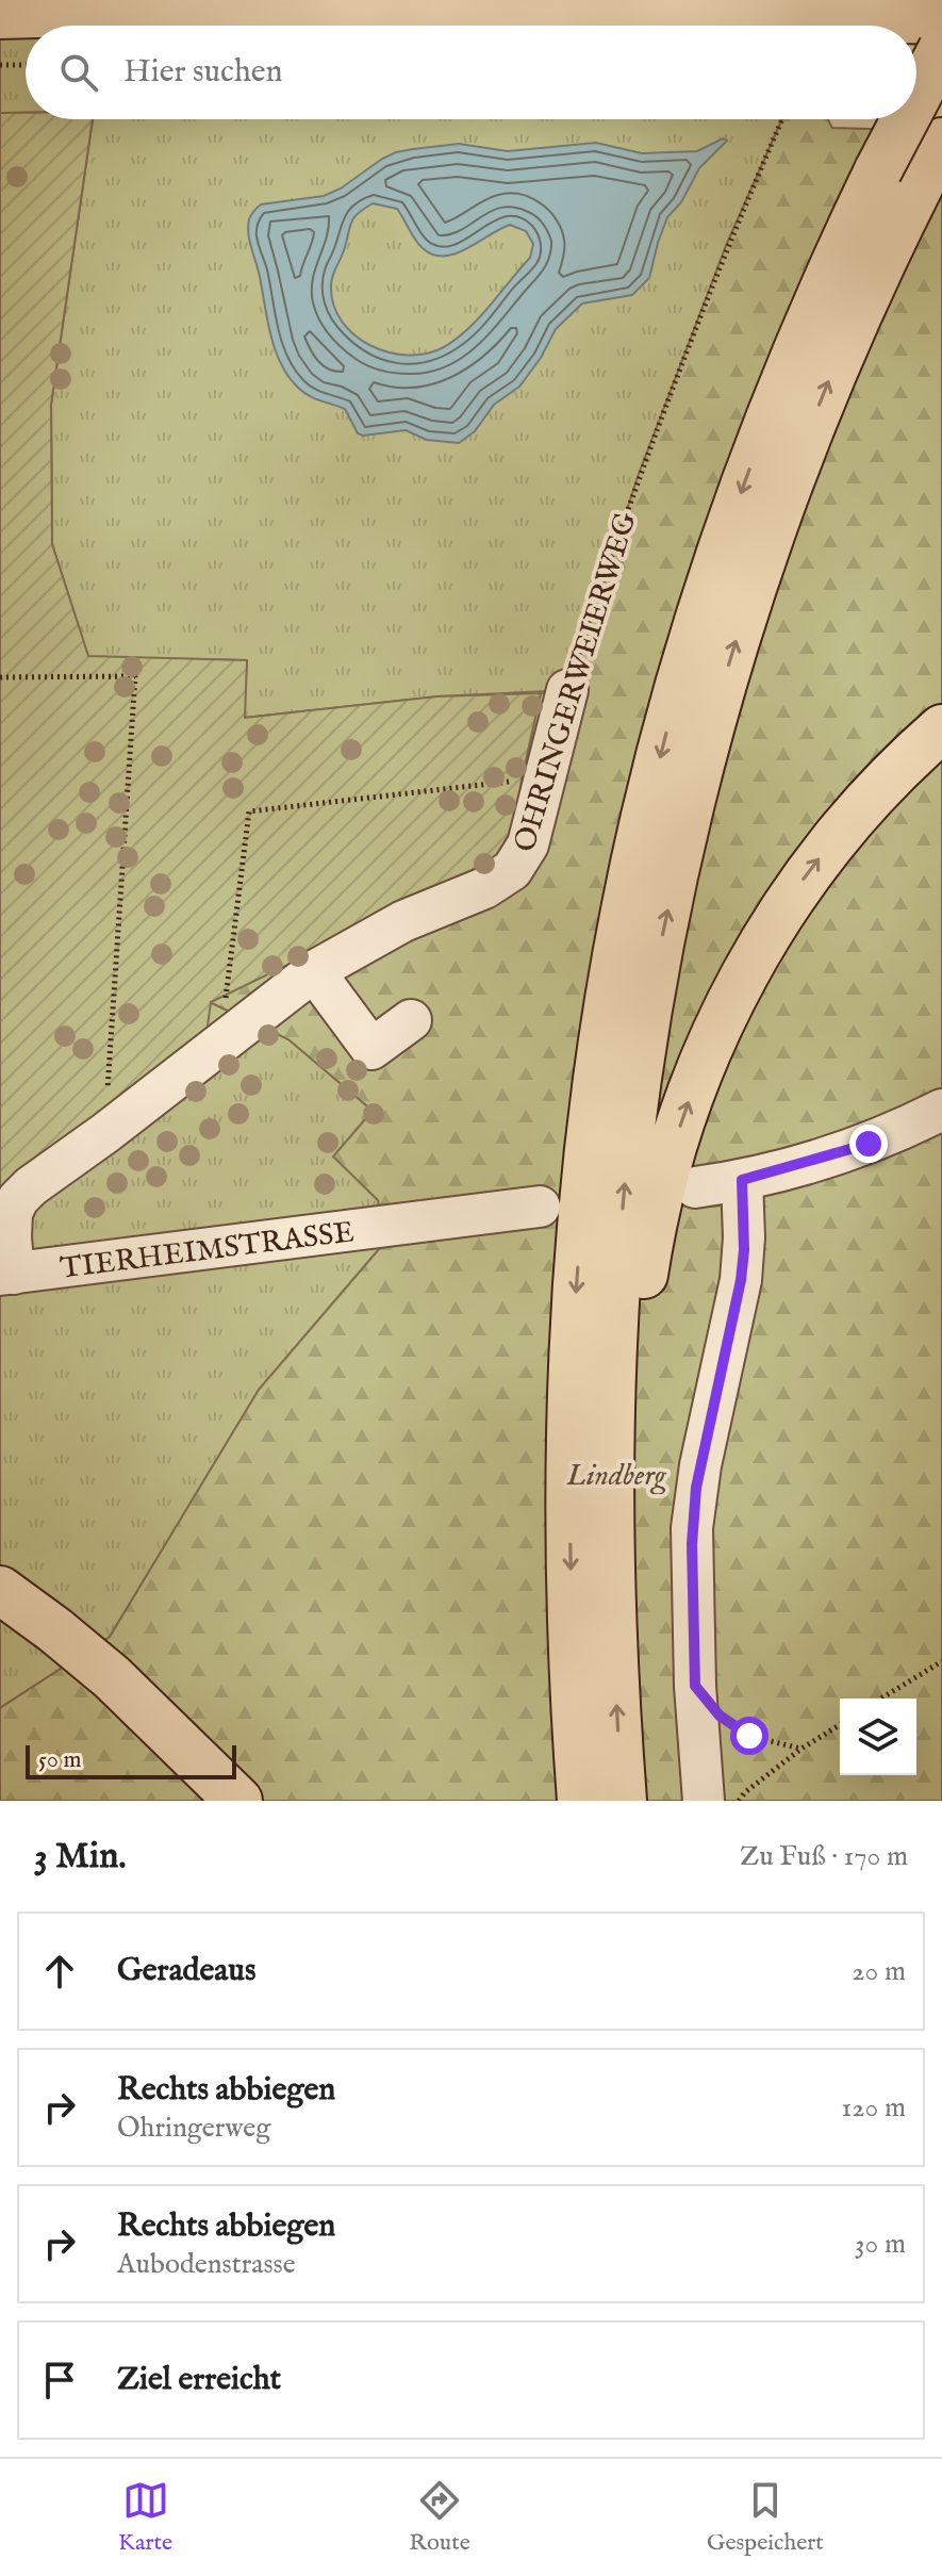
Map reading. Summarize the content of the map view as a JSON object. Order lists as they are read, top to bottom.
{
  "streets": {
    "street": ["OHRINGERWEIERWEG", "TIERHEIMSTRASSE"]
  },
  "crossings": [
    ["OHRINGERWEIERWEG", "TIERHEIMSTRASSE"]
  ],
  "parks": ["Lindberg"],
  "scale_bar": "50 m",
  "page": {
    "search": "Hier suchen",
    "scale": "50 m",
    "heading": ["3 Min.", "Zu Fuß · 170 m"],
    "list": [
      ["Geradeaus", "20 m"],
      ["Rechts abbiegen", "Ohringerweg", "120 m"],
      ["Rechts abbiegen", "Aubodenstrasse", "30 m"],
      "Ziel erreicht"
    ],
    "nav": ["Karte", "Route", "Gespeichert"]
  }
}
